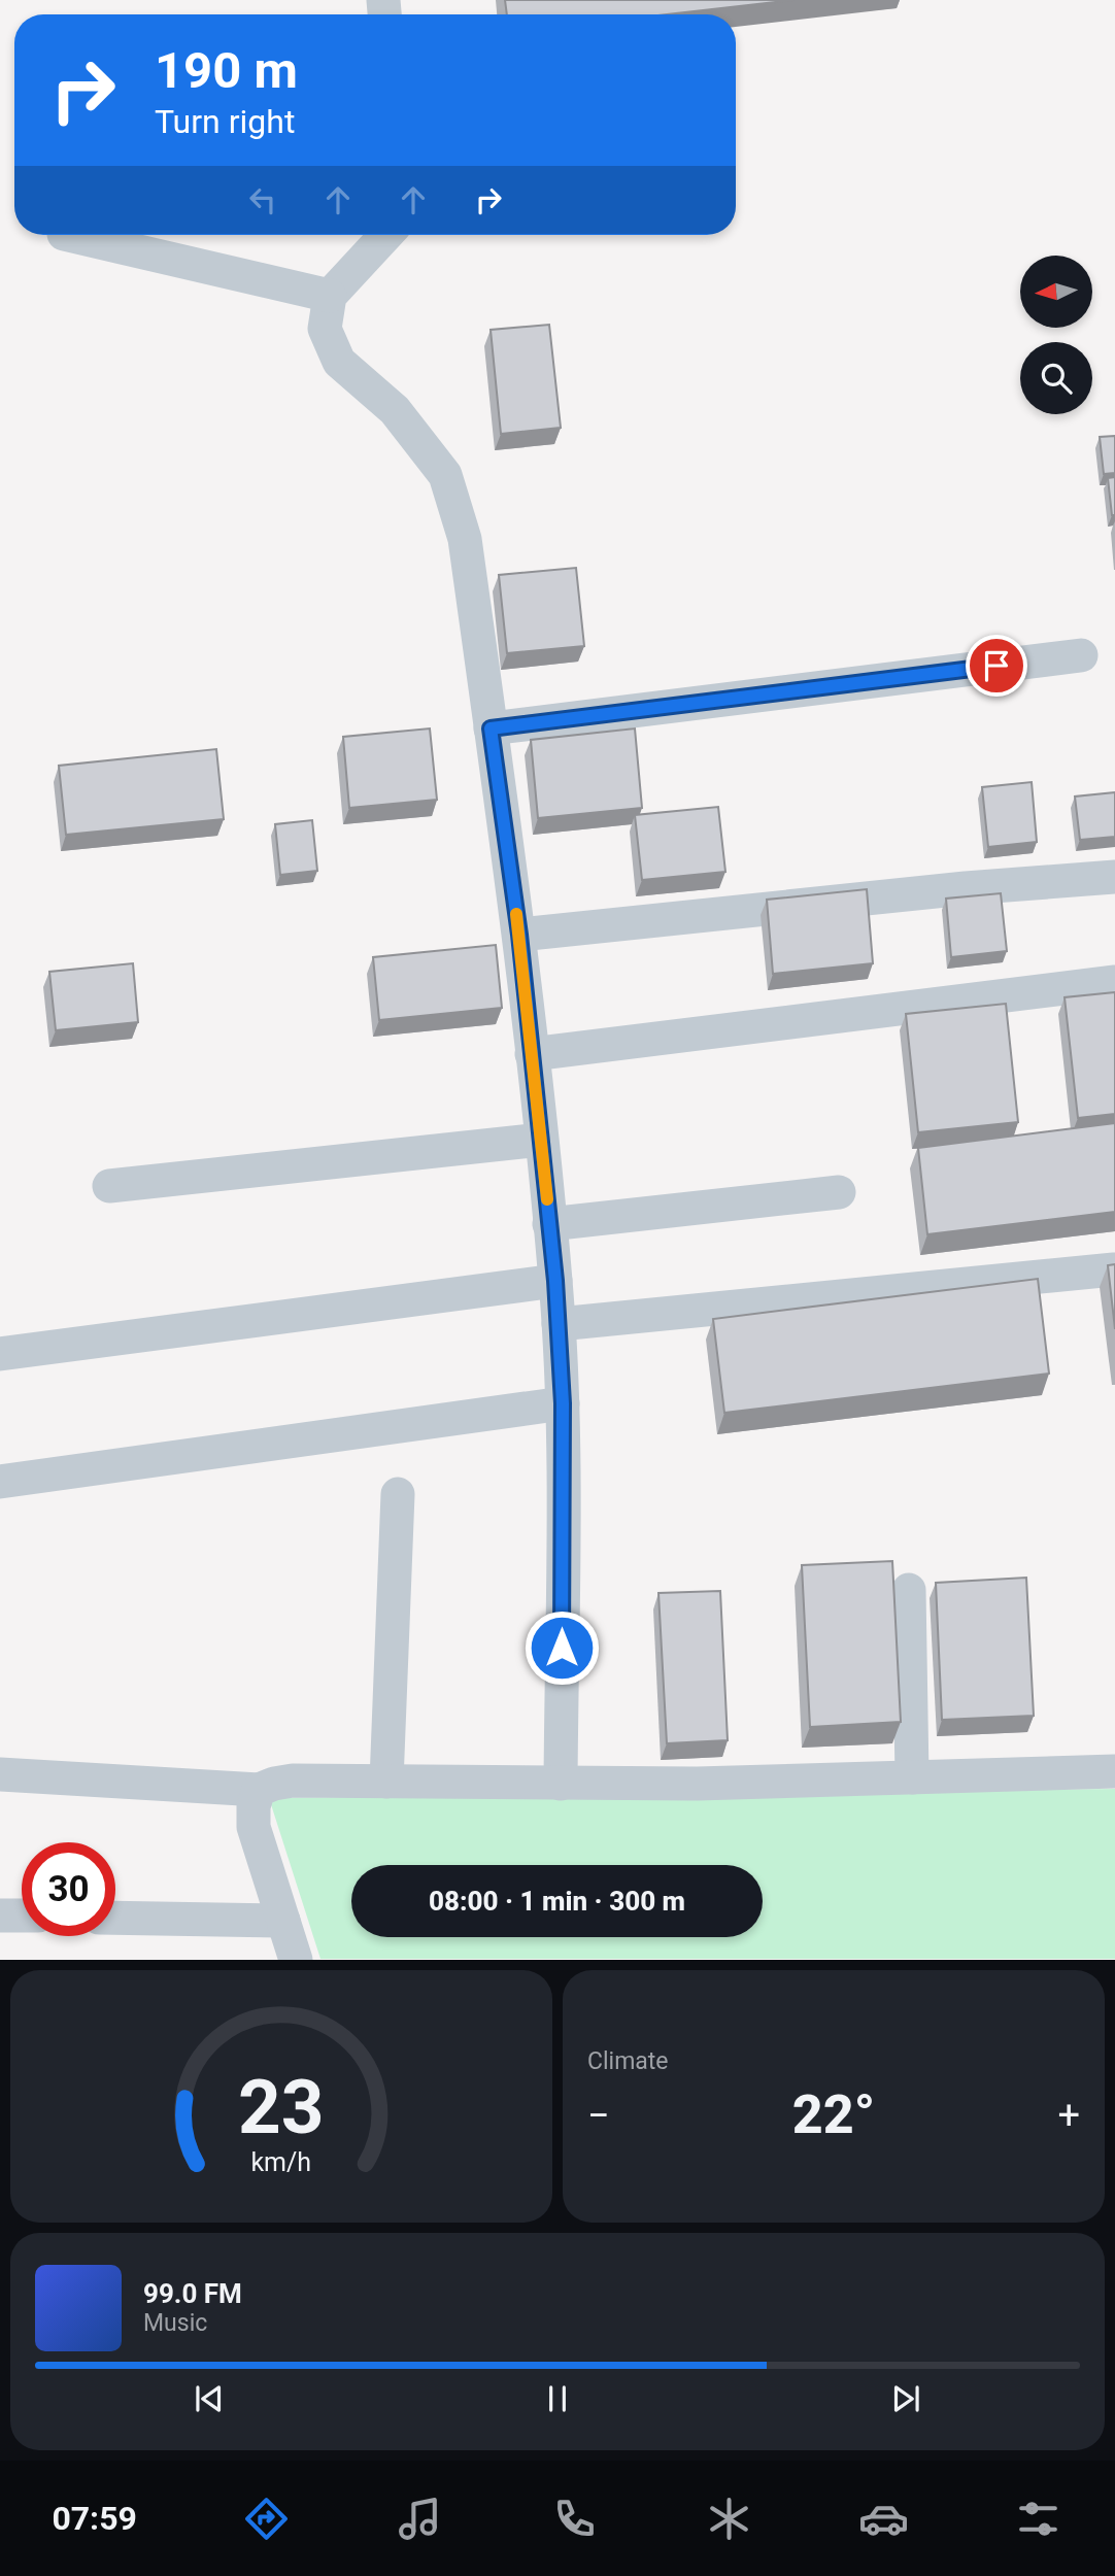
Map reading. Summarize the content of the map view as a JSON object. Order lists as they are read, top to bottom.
{
  "north": "left",
  "page": {
    "turn": ["190 m", "Turn right"],
    "limit": "30",
    "trip": "08:00 · 1 min · 300 m",
    "tile": "Climate",
    "heat": ["−", "22°", "+"],
    "song": ["99.0 FM", "Music"],
    "tabs": "07:59",
    "gauge": ["23", "km/h"]
  }
}
